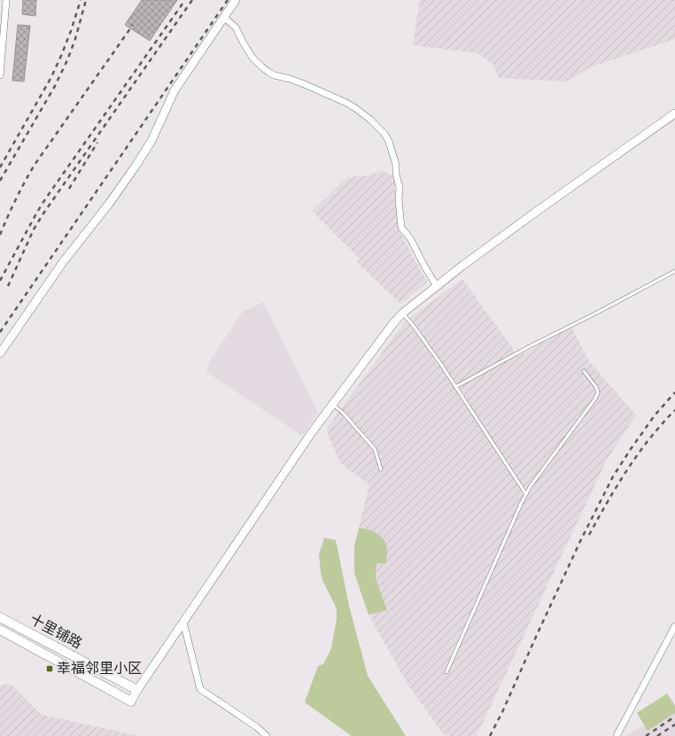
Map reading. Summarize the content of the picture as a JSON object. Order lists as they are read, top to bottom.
{
  "streets": {
    "main road": ["十里铺路"]
  },
  "places": {
    "transit": ["幸福邻里小区"]
  }
}
